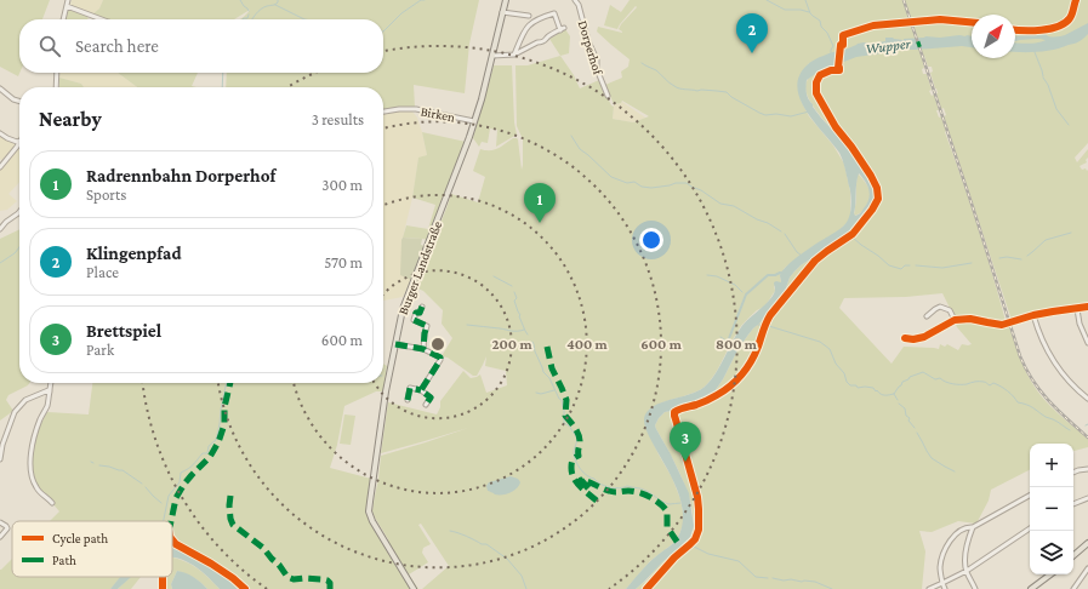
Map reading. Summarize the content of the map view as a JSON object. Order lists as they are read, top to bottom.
{
  "streets": {
    "main road": ["Burger Landstraße"],
    "street": ["Dorperhof", "Birken"]
  },
  "crossings": [
    ["Birken", "Burger Landstraße"]
  ],
  "water": ["Wupper"],
  "legend": ["Cycle path", "Path"],
  "north": "top right",
  "page": {
    "pins": ["2", "1", "3"],
    "search": "Search here",
    "heading": ["Nearby", "3 results"],
    "list": [
      {
        "mark": "1",
        "name": "Radrennbahn Dorperhof",
        "note": "Sports",
        "value": "300 m"
      },
      {
        "mark": "2",
        "name": "Klingenpfad",
        "note": "Place",
        "value": "570 m"
      },
      {
        "mark": "3",
        "name": "Brettspiel",
        "note": "Park",
        "value": "600 m"
      }
    ],
    "map_buttons": ["+", "−"]
  },
  "rings": [
    "200 m",
    "400 m",
    "600 m",
    "800 m"
  ]
}
